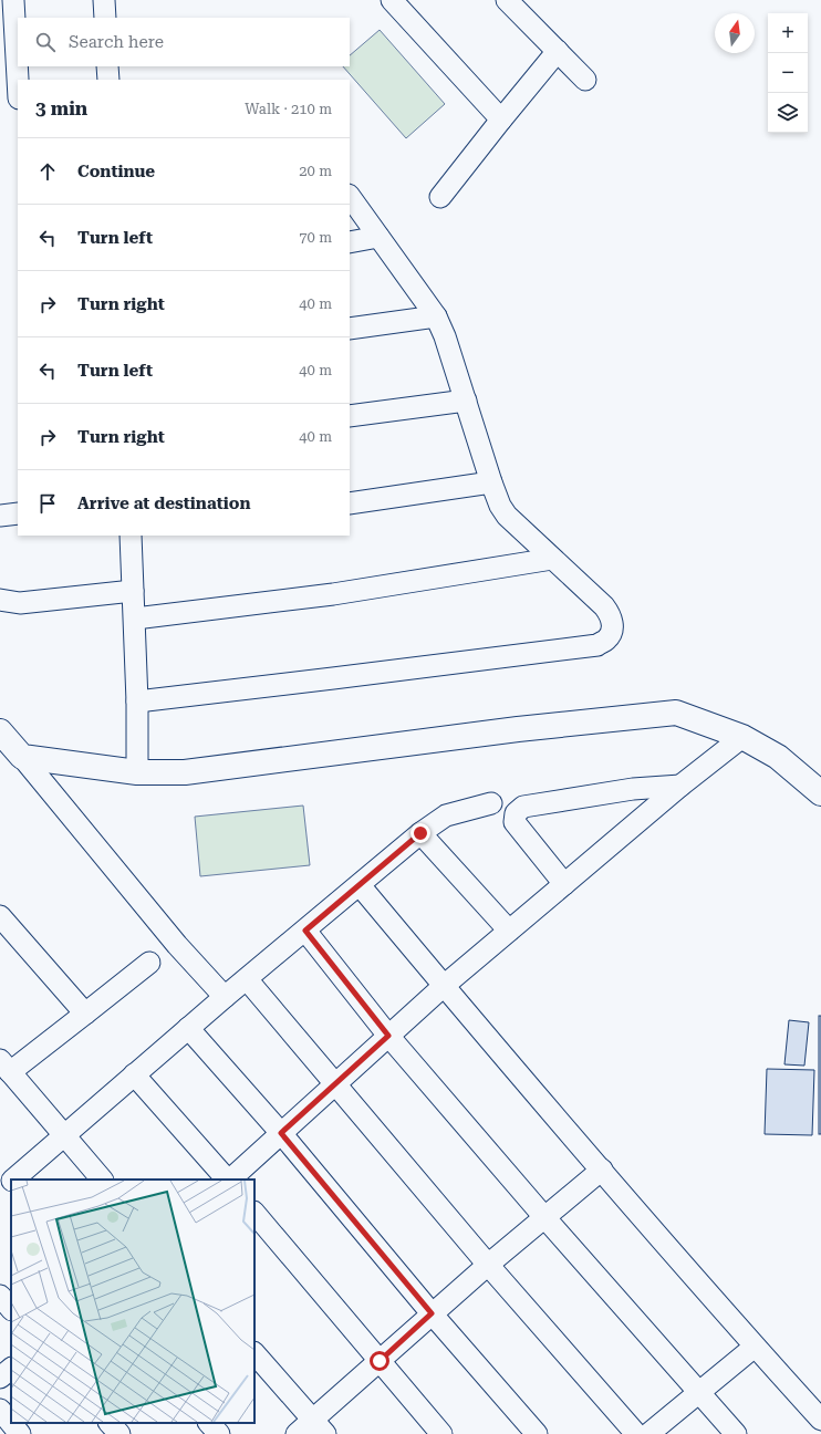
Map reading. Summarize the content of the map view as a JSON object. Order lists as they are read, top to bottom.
{
  "north": "top",
  "page": {
    "map_buttons": ["+", "−"],
    "search": "Search here",
    "heading": ["3 min", "Walk · 210 m"],
    "list": [
      ["Continue", "20 m"],
      ["Turn left", "70 m"],
      ["Turn right", "40 m"],
      ["Turn left", "40 m"],
      ["Turn right", "40 m"],
      "Arrive at destination"
    ]
  }
}
